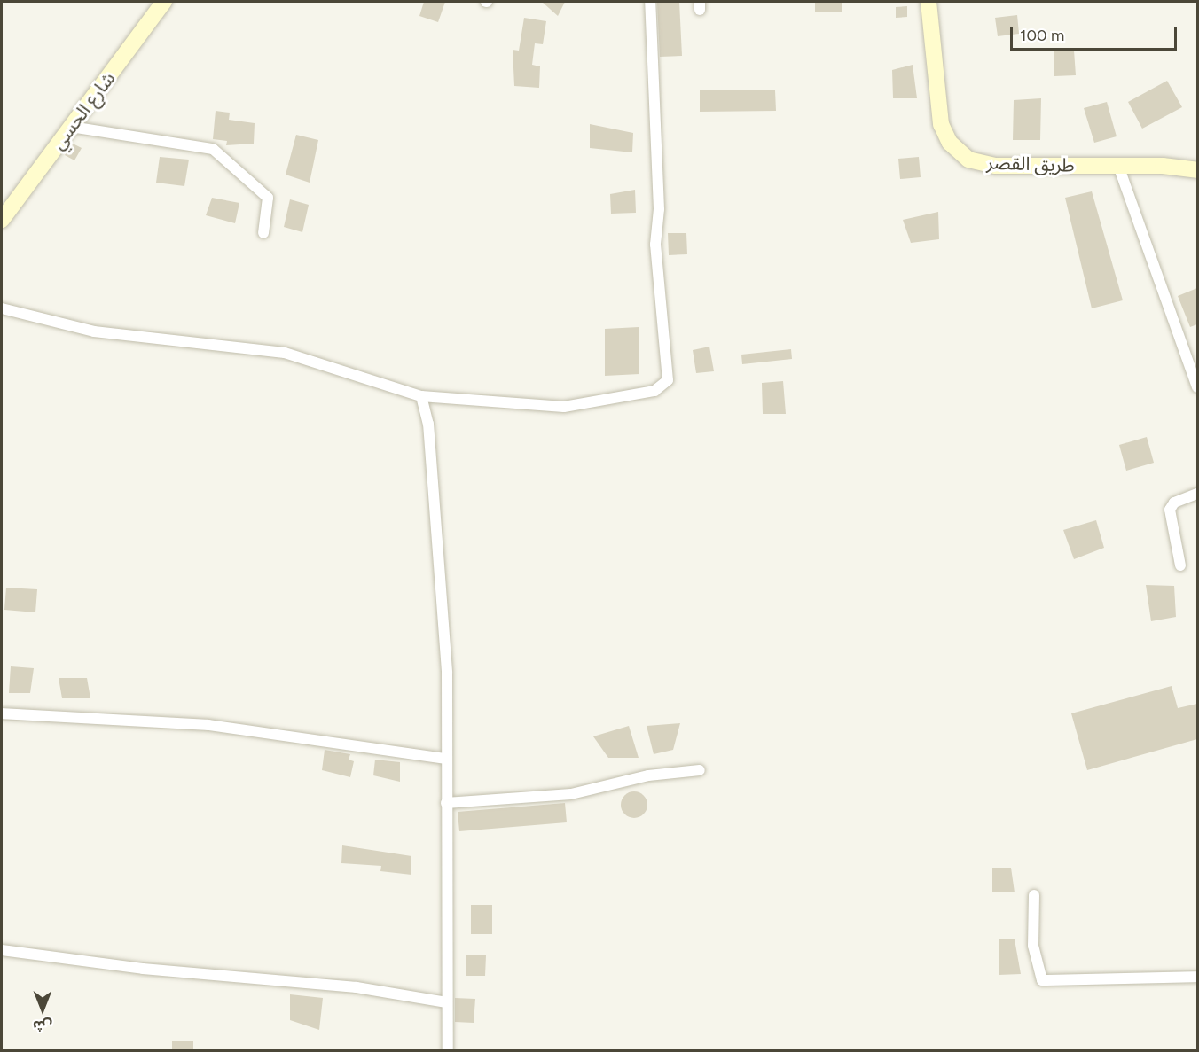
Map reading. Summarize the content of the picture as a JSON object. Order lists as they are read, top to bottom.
{
  "streets": {
    "street": ["شارع الحسي", "طريق القصر"]
  },
  "scale_bar": "100 m",
  "north": "bottom"
}
